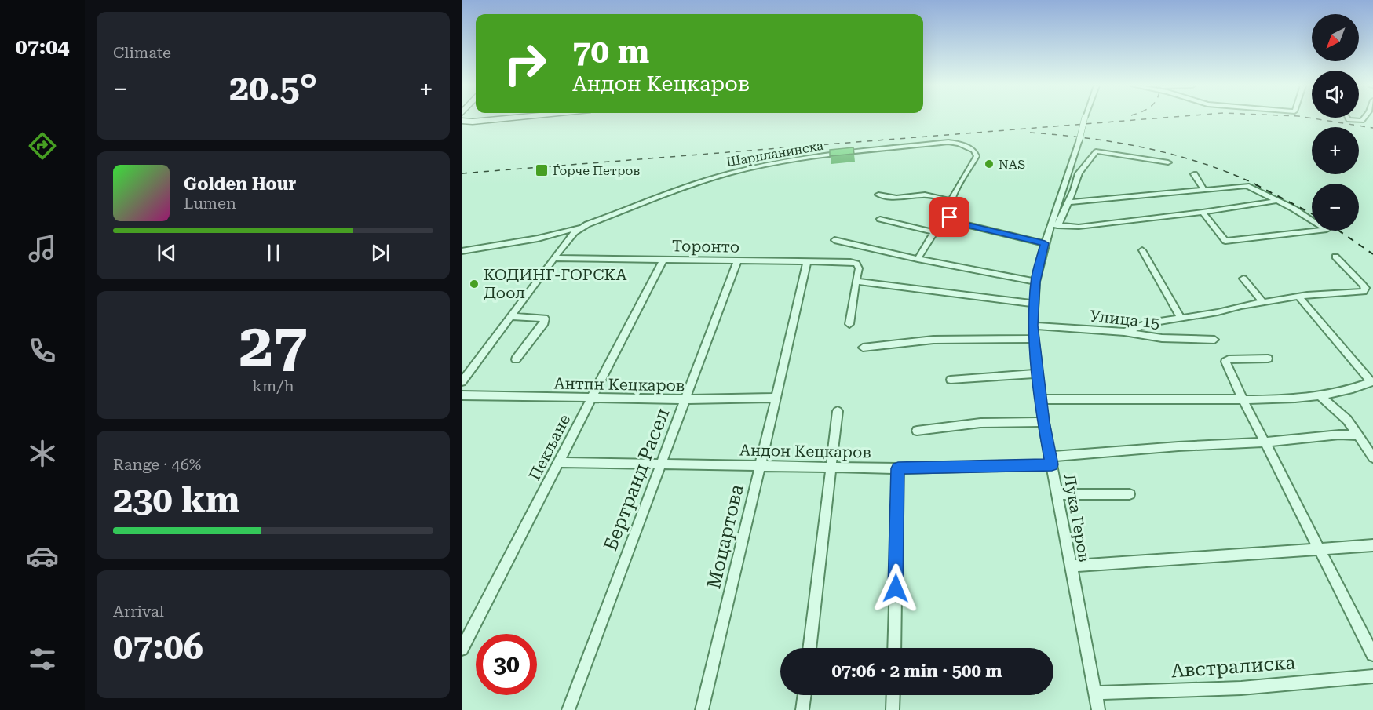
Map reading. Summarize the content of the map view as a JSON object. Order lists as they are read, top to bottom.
{
  "streets": {
    "street": [
      "Шарпланинска",
      "Торонто",
      "Улица 15",
      "Антпн Кецкаров",
      "Пекљане",
      "Андон Кецкаров",
      "Бертранд Расел",
      "Лука Геров",
      "Моцартова",
      "Австралиска"
    ]
  },
  "crossings": [
    ["Шарпланинска", "Торонто"],
    ["Торонто", "Пекљане"],
    ["Торонто", "Бертранд Расел"],
    ["Торонто", "Моцартова"],
    ["Улица 15", "Лука Геров"],
    ["Антпн Кецкаров", "Пекљане"],
    ["Антпн Кецкаров", "Бертранд Расел"],
    ["Антпн Кецкаров", "Моцартова"],
    ["Пекљане", "Андон Кецкаров"],
    ["Андон Кецкаров", "Бертранд Расел"],
    ["Андон Кецкаров", "Лука Геров"],
    ["Андон Кецкаров", "Моцартова"],
    ["Лука Геров", "Австралиска"]
  ],
  "places": {
    "other": ["NAS", "КОДИНГ-ГОРСКА Доол"],
    "transit": ["Ѓорче Петров"]
  },
  "north": "bottom left",
  "page": {
    "tabs": "07:04",
    "tile": [
      "Climate",
      ["27", "km/h"],
      ["Range · 46%", "230 km"],
      ["Arrival", "07:06"]
    ],
    "map_buttons": ["+", "−"],
    "turn": ["70 m", "Андон Кецкаров"],
    "heat": ["−", "20.5°", "+"],
    "song": ["Golden Hour", "Lumen"],
    "limit": "30",
    "trip": "07:06 · 2 min · 500 m"
  }
}
